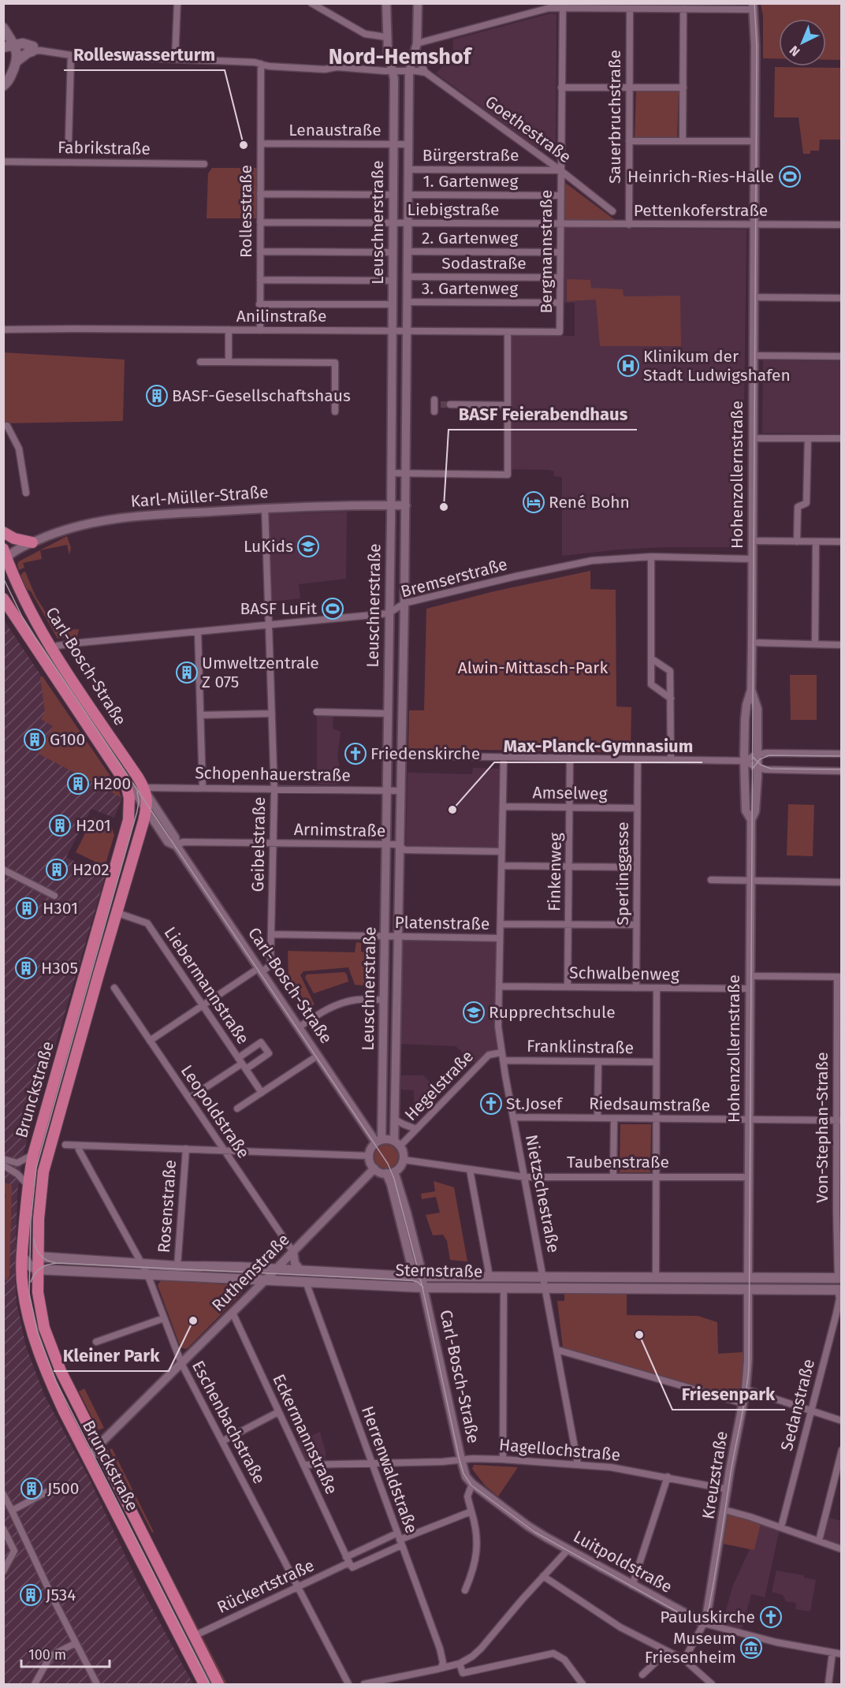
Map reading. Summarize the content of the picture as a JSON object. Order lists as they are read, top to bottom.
{
  "streets": {
    "main road": ["Carl-Bosch-Straße", "Brunckstraße", "Sternstraße"],
    "street": [
      "Sauerbruchstraße",
      "Goethestraße",
      "Lenaustraße",
      "Fabrikstraße",
      "Bürgerstraße",
      "1. Gartenweg",
      "Liebigstraße",
      "Pettenkoferstraße",
      "Rollesstraße",
      "Leuschnerstraße",
      "2. Gartenweg",
      "Bergmannstraße",
      "Sodastraße",
      "3. Gartenweg",
      "Anilinstraße",
      "Hohenzollernstraße",
      "Karl-Müller-Straße",
      "Bremserstraße",
      "Schopenhauerstraße",
      "Amselweg",
      "Arnimstraße",
      "Geibelstraße",
      "Finkenweg",
      "Sperlinggasse",
      "Platenstraße",
      "Schwalbenweg",
      "Liebermannstraße",
      "Franklinstraße",
      "Hegelstraße",
      "Riedsaumstraße",
      "Leopoldstraße",
      "Von-Stephan-Straße",
      "Taubenstraße",
      "Nietzschestraße",
      "Rosenstraße",
      "Ruthenstraße",
      "Sedanstraße",
      "Eschenbachstraße",
      "Eckermannstraße",
      "Hagellochstraße",
      "Herrenwaldstraße",
      "Kreuzstraße",
      "Luitpoldstraße",
      "Rückertstraße"
    ]
  },
  "crossings": [
    ["Sauerbruchstraße", "Pettenkoferstraße"],
    ["Goethestraße", "Bürgerstraße"],
    ["Goethestraße", "Leuschnerstraße"],
    ["Goethestraße", "Bergmannstraße"],
    ["Lenaustraße", "Rollesstraße"],
    ["Lenaustraße", "Leuschnerstraße"],
    ["Bürgerstraße", "Leuschnerstraße"],
    ["Bürgerstraße", "Bergmannstraße"],
    ["1. Gartenweg", "Leuschnerstraße"],
    ["1. Gartenweg", "Bergmannstraße"],
    ["Liebigstraße", "Pettenkoferstraße"],
    ["Liebigstraße", "Rollesstraße"],
    ["Liebigstraße", "Leuschnerstraße"],
    ["Liebigstraße", "Bergmannstraße"],
    ["Pettenkoferstraße", "Bergmannstraße"],
    ["Pettenkoferstraße", "Hohenzollernstraße"],
    ["Rollesstraße", "Anilinstraße"],
    ["Leuschnerstraße", "2. Gartenweg"],
    ["Leuschnerstraße", "Sodastraße"],
    ["Leuschnerstraße", "3. Gartenweg"],
    ["Leuschnerstraße", "Anilinstraße"],
    ["Leuschnerstraße", "Karl-Müller-Straße"],
    ["Leuschnerstraße", "Bremserstraße"],
    ["Leuschnerstraße", "Carl-Bosch-Straße"],
    ["Leuschnerstraße", "Schopenhauerstraße"],
    ["Leuschnerstraße", "Arnimstraße"],
    ["Leuschnerstraße", "Platenstraße"],
    ["Leuschnerstraße", "Hegelstraße"],
    ["Leuschnerstraße", "Taubenstraße"],
    ["Leuschnerstraße", "Ruthenstraße"],
    ["2. Gartenweg", "Bergmannstraße"],
    ["Bergmannstraße", "Sodastraße"],
    ["Bergmannstraße", "3. Gartenweg"],
    ["Bergmannstraße", "Anilinstraße"],
    ["Hohenzollernstraße", "Bremserstraße"],
    ["Hohenzollernstraße", "Schwalbenweg"],
    ["Hohenzollernstraße", "Riedsaumstraße"],
    ["Hohenzollernstraße", "Taubenstraße"],
    ["Hohenzollernstraße", "Sternstraße"],
    ["Karl-Müller-Straße", "Carl-Bosch-Straße"],
    ["Karl-Müller-Straße", "Geibelstraße"],
    ["Bremserstraße", "Carl-Bosch-Straße"],
    ["Bremserstraße", "Geibelstraße"],
    ["Carl-Bosch-Straße", "Schopenhauerstraße"],
    ["Carl-Bosch-Straße", "Arnimstraße"],
    ["Carl-Bosch-Straße", "Geibelstraße"],
    ["Carl-Bosch-Straße", "Hegelstraße"],
    ["Carl-Bosch-Straße", "Brunckstraße"],
    ["Carl-Bosch-Straße", "Taubenstraße"],
    ["Carl-Bosch-Straße", "Sternstraße"],
    ["Carl-Bosch-Straße", "Ruthenstraße"],
    ["Carl-Bosch-Straße", "Hagellochstraße"],
    ["Carl-Bosch-Straße", "Luitpoldstraße"],
    ["Schopenhauerstraße", "Geibelstraße"],
    ["Schopenhauerstraße", "Brunckstraße"],
    ["Amselweg", "Finkenweg"],
    ["Amselweg", "Sperlinggasse"],
    ["Amselweg", "Nietzschestraße"],
    ["Arnimstraße", "Geibelstraße"],
    ["Arnimstraße", "Nietzschestraße"],
    ["Geibelstraße", "Platenstraße"],
    ["Finkenweg", "Schwalbenweg"],
    ["Sperlinggasse", "Schwalbenweg"],
    ["Platenstraße", "Nietzschestraße"],
    ["Schwalbenweg", "Nietzschestraße"],
    ["Liebermannstraße", "Brunckstraße"],
    ["Franklinstraße", "Nietzschestraße"],
    ["Hegelstraße", "Taubenstraße"],
    ["Hegelstraße", "Nietzschestraße"],
    ["Hegelstraße", "Ruthenstraße"],
    ["Brunckstraße", "Sternstraße"],
    ["Brunckstraße", "Ruthenstraße"],
    ["Brunckstraße", "Rückertstraße"],
    ["Riedsaumstraße", "Von-Stephan-Straße"],
    ["Riedsaumstraße", "Nietzschestraße"],
    ["Leopoldstraße", "Ruthenstraße"],
    ["Von-Stephan-Straße", "Sternstraße"],
    ["Taubenstraße", "Nietzschestraße"],
    ["Taubenstraße", "Ruthenstraße"],
    ["Nietzschestraße", "Sternstraße"],
    ["Nietzschestraße", "Hagellochstraße"],
    ["Rosenstraße", "Sternstraße"],
    ["Sternstraße", "Ruthenstraße"],
    ["Sternstraße", "Sedanstraße"],
    ["Sternstraße", "Eschenbachstraße"],
    ["Sternstraße", "Herrenwaldstraße"],
    ["Sternstraße", "Kreuzstraße"],
    ["Ruthenstraße", "Eschenbachstraße"],
    ["Ruthenstraße", "Eckermannstraße"],
    ["Eschenbachstraße", "Rückertstraße"],
    ["Eckermannstraße", "Hagellochstraße"],
    ["Eckermannstraße", "Rückertstraße"],
    ["Hagellochstraße", "Herrenwaldstraße"],
    ["Hagellochstraße", "Kreuzstraße"],
    ["Herrenwaldstraße", "Rückertstraße"],
    ["Kreuzstraße", "Luitpoldstraße"]
  ],
  "districts": ["Nord-Hemshof"],
  "parks": ["Alwin-Mittasch-Park"],
  "places": {
    "other": [
      "Rolleswasserturm",
      "BASF Feierabendhaus",
      "Max-Planck-Gymnasium",
      "Kleiner Park",
      "Friesenpark"
    ],
    "sports": ["Heinrich-Ries-Halle", "BASF LuFit"],
    "hospital": ["Klinikum der Stadt Ludwigshafen"],
    "building": [
      "BASF-Gesellschaftshaus",
      "Umweltzentrale Z 075",
      "G100",
      "H200",
      "H201",
      "H202",
      "H301",
      "H305",
      "J500",
      "J534"
    ],
    "hotel": ["René Bohn"],
    "school or university": ["LuKids", "Rupprechtschule"],
    "church": ["Friedenskirche", "St.Josef", "Pauluskirche"],
    "museum": ["Museum Friesenheim"]
  },
  "scale_bar": "100 m",
  "north": "bottom left"
}
